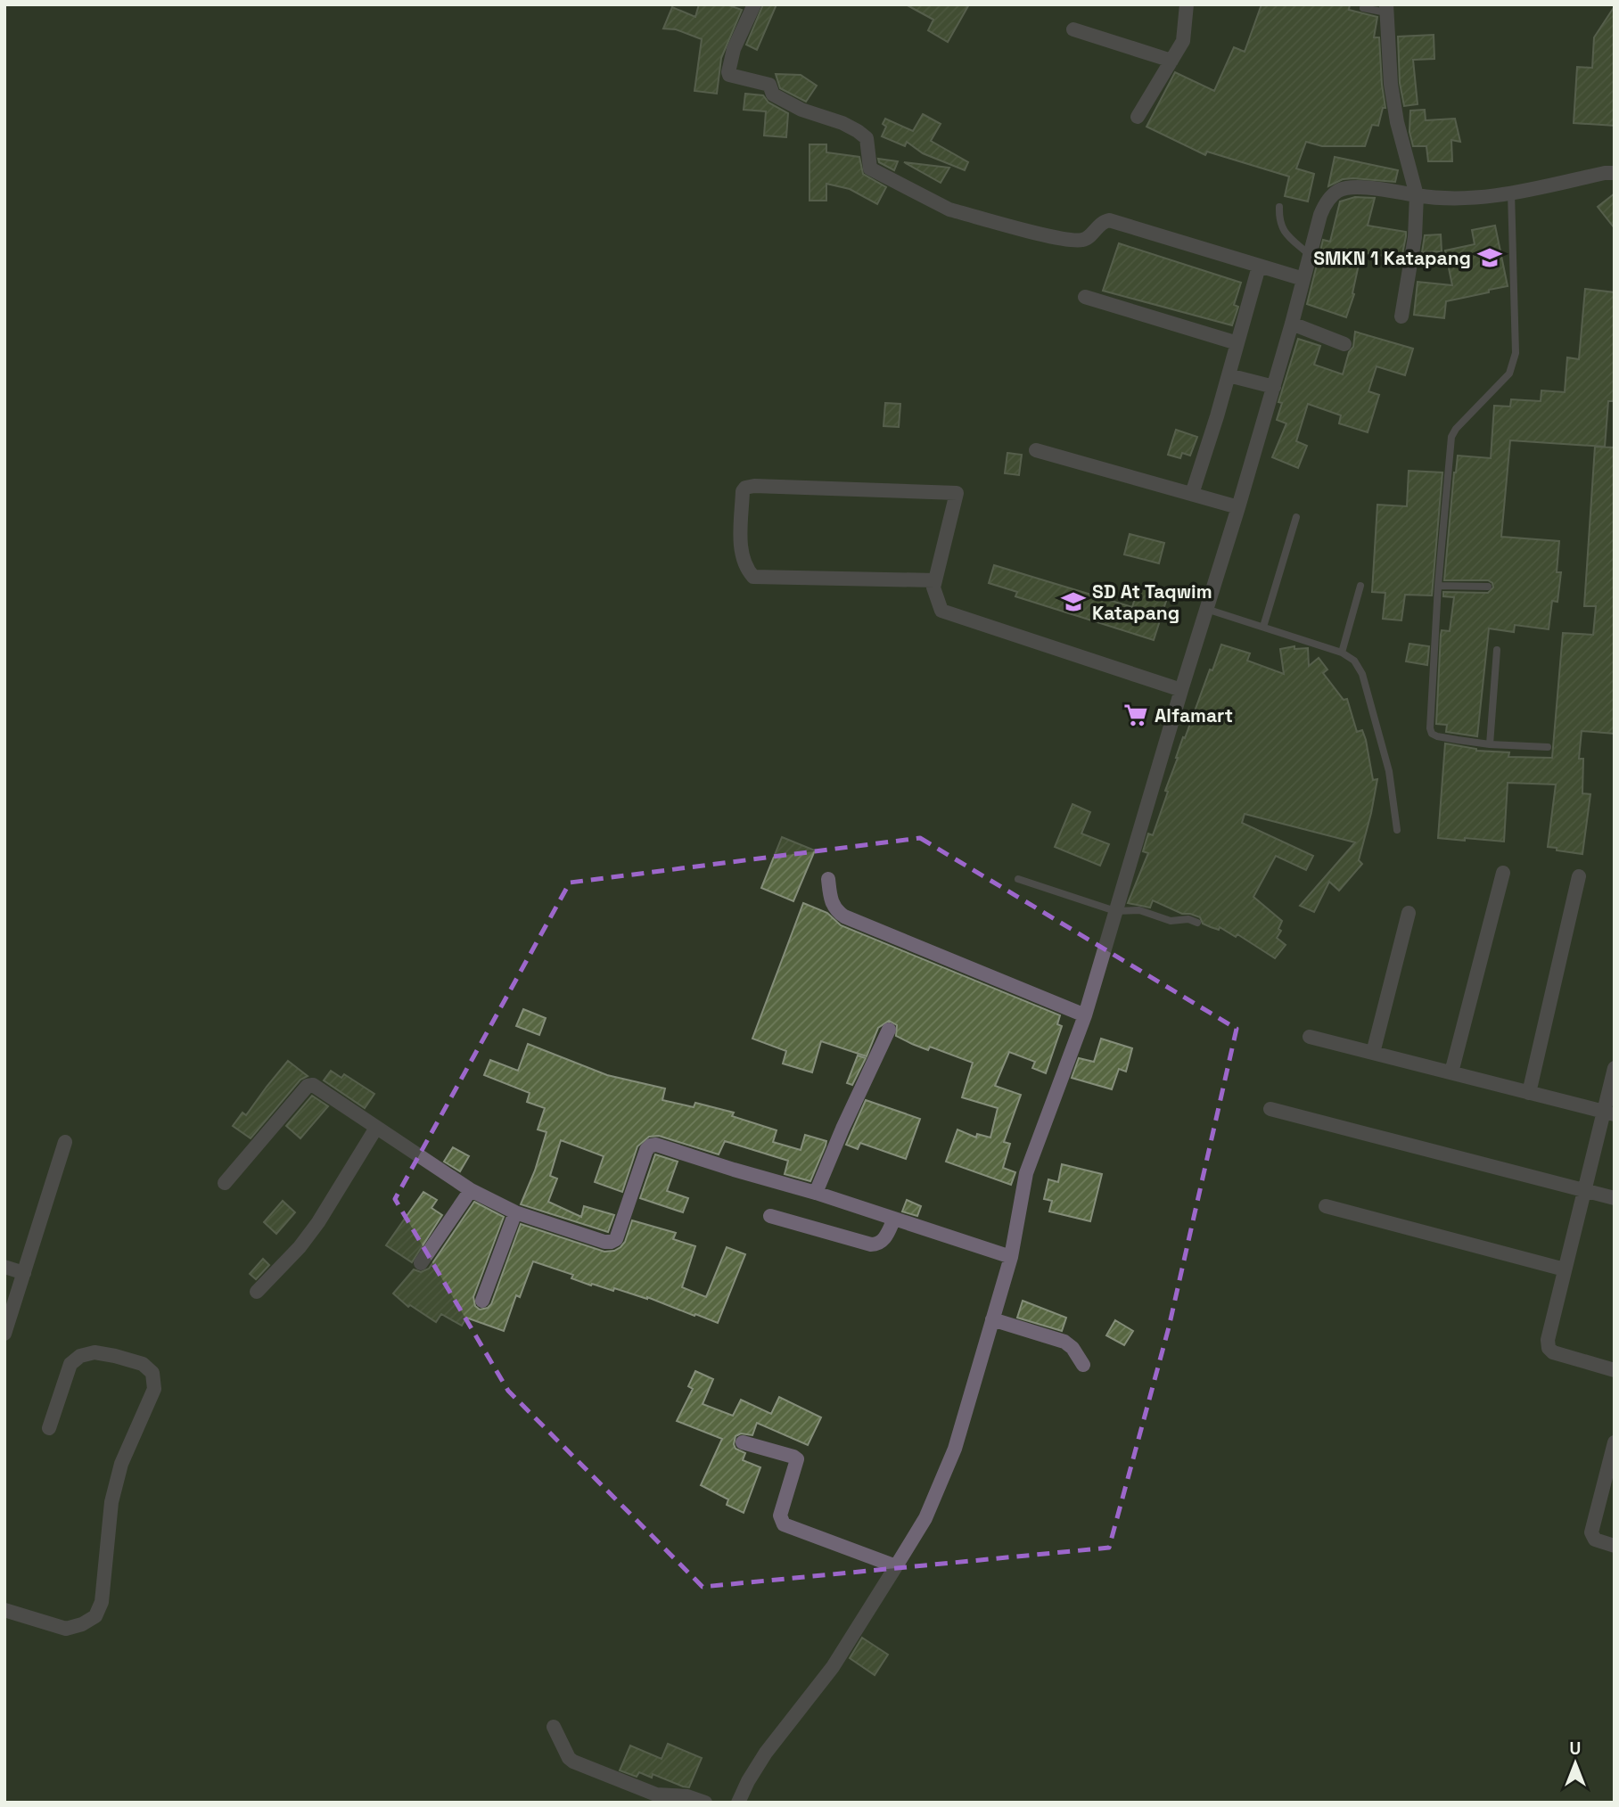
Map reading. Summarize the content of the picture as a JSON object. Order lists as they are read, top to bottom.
{
  "places": {
    "school or university": ["SMKN 1 Katapang", "SD At Taqwim Katapang"],
    "supermarket": ["Alfamart"]
  },
  "north": "top"
}
